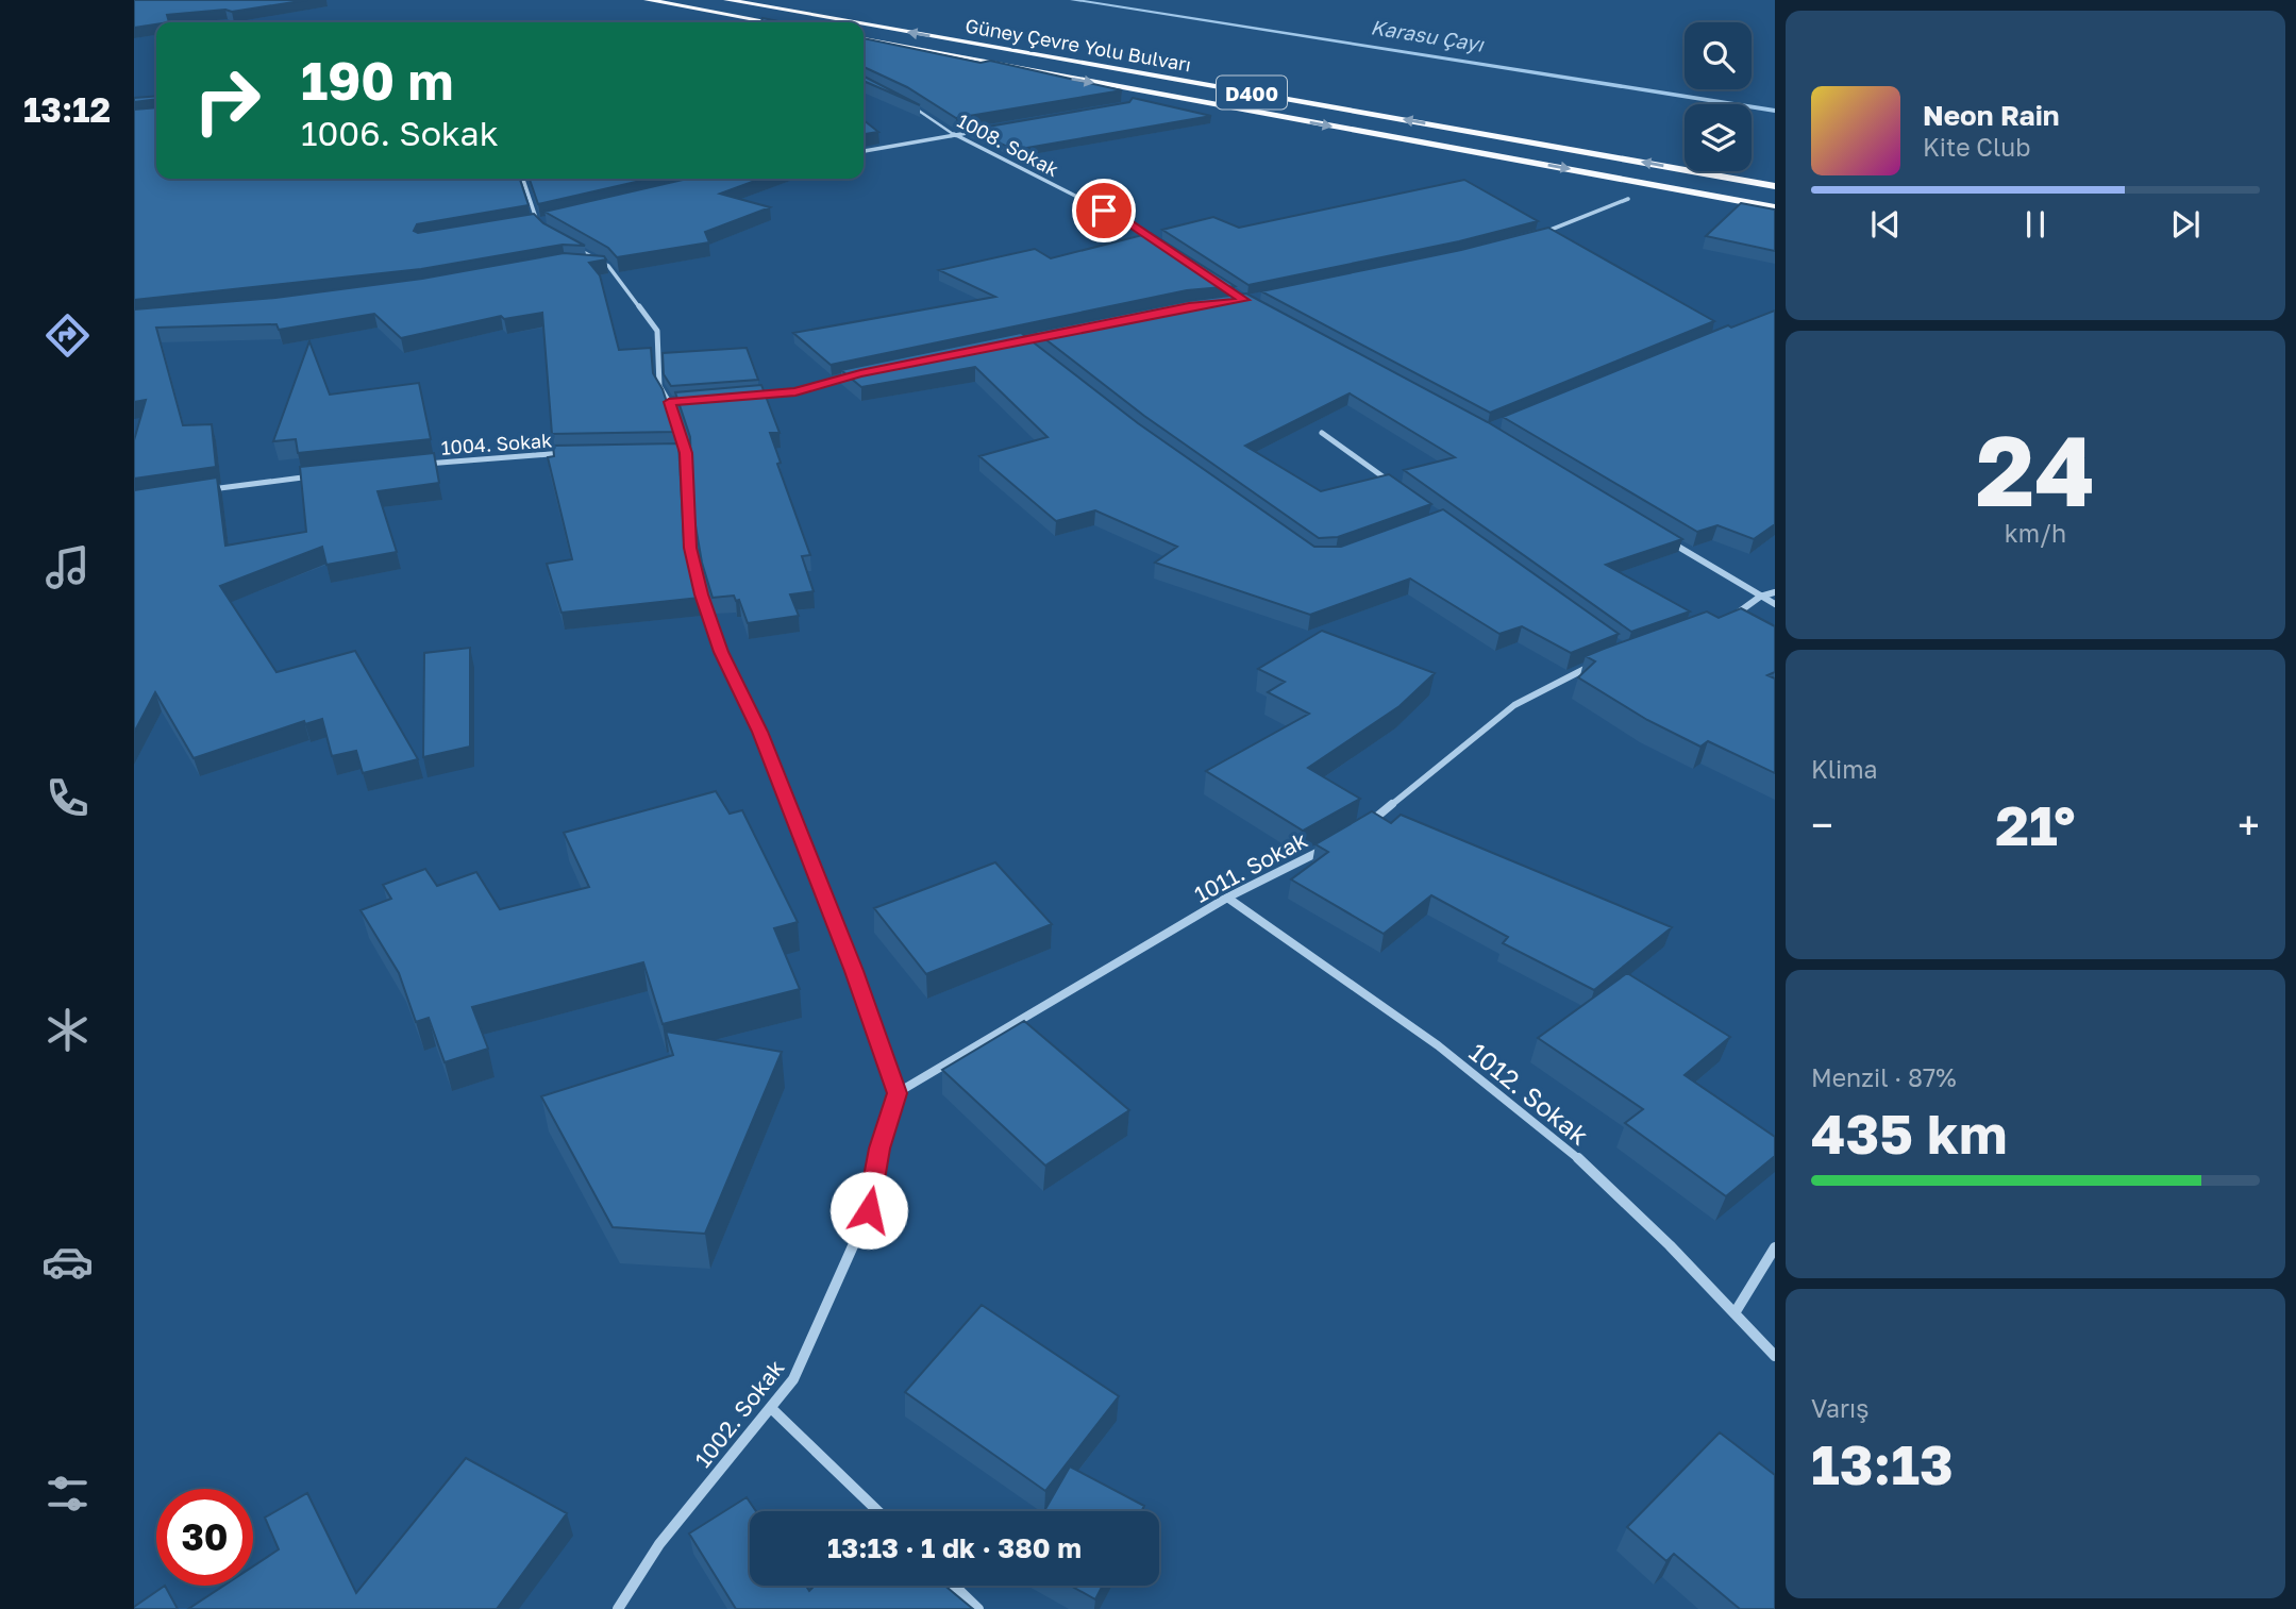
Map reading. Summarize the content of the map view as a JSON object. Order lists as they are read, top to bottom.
{
  "streets": {
    "highway": ["Güney Çevre Yolu Bulvarı", "D400"],
    "street": [
      "1008. Sokak",
      "1004. Sokak",
      "1011. Sokak",
      "1012. Sokak",
      "1002. Sokak"
    ]
  },
  "crossings": [
    ["1011. Sokak", "1012. Sokak"],
    ["1011. Sokak", "1002. Sokak"]
  ],
  "water": ["Karasu Çayı"],
  "page": {
    "tabs": "13:12",
    "turn": ["190 m", "1006. Sokak"],
    "song": ["Neon Rain", "Kite Club"],
    "tile": [
      ["24", "km/h"],
      "Klima",
      ["Menzil · 87%", "435 km"],
      ["Varış", "13:13"]
    ],
    "heat": ["−", "21°", "+"],
    "limit": "30",
    "trip": "13:13 · 1 dk · 380 m"
  }
}
